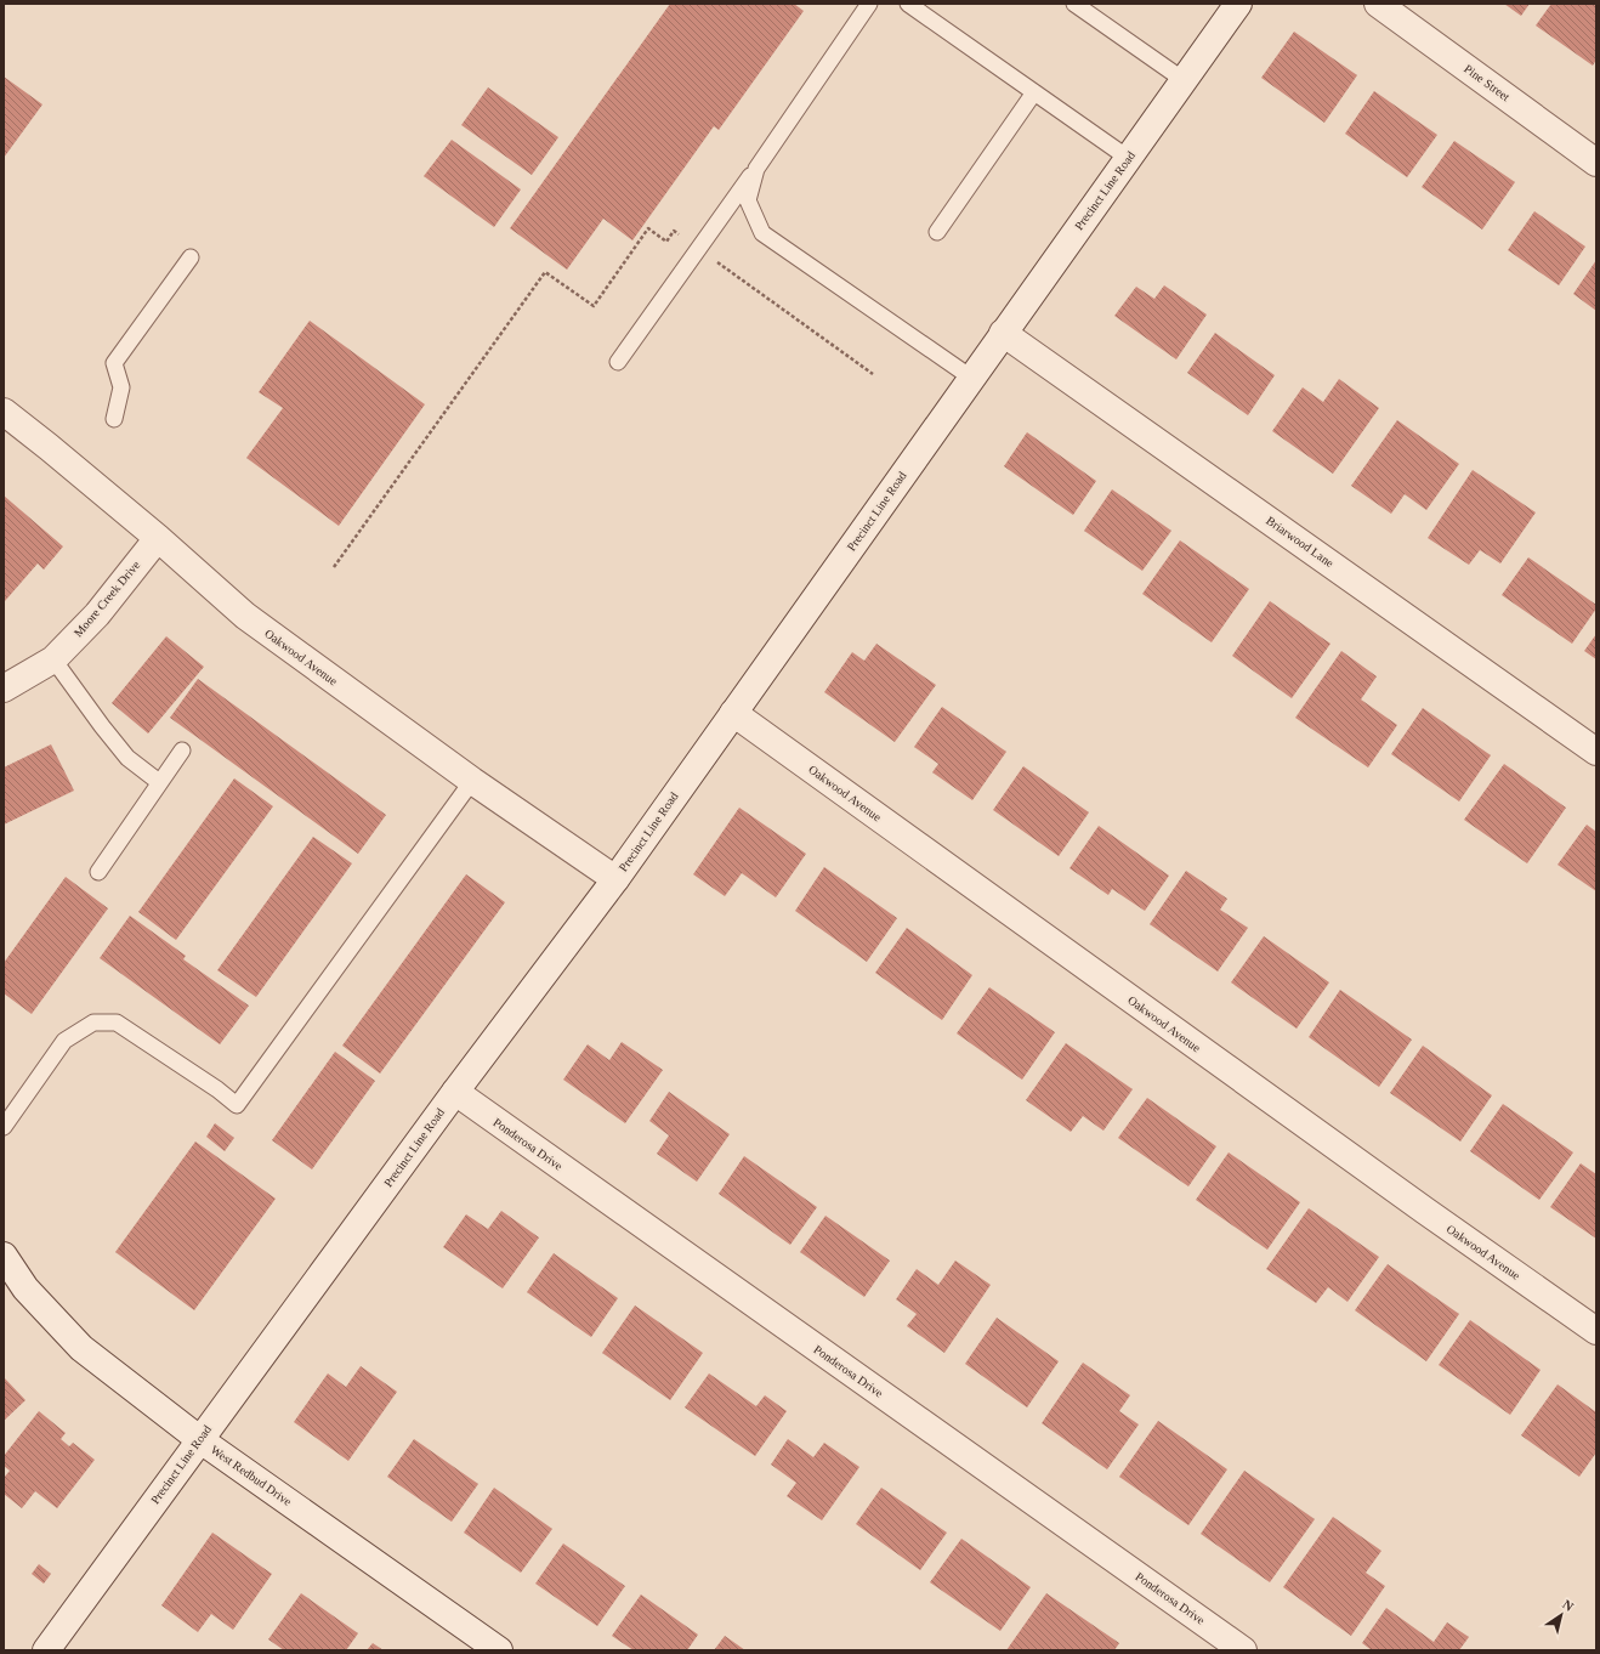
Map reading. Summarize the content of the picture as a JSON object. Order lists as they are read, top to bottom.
{
  "streets": {
    "street": [
      "Pine Street",
      "Precinct Line Road",
      "Briarwood Lane",
      "Moore Creek Drive",
      "Oakwood Avenue",
      "Ponderosa Drive",
      "West Redbud Drive"
    ]
  },
  "crossings": [
    ["Precinct Line Road", "Briarwood Lane"],
    ["Precinct Line Road", "Oakwood Avenue"],
    ["Precinct Line Road", "Ponderosa Drive"],
    ["Precinct Line Road", "West Redbud Drive"],
    ["Moore Creek Drive", "Oakwood Avenue"]
  ],
  "north": "top right"
}
